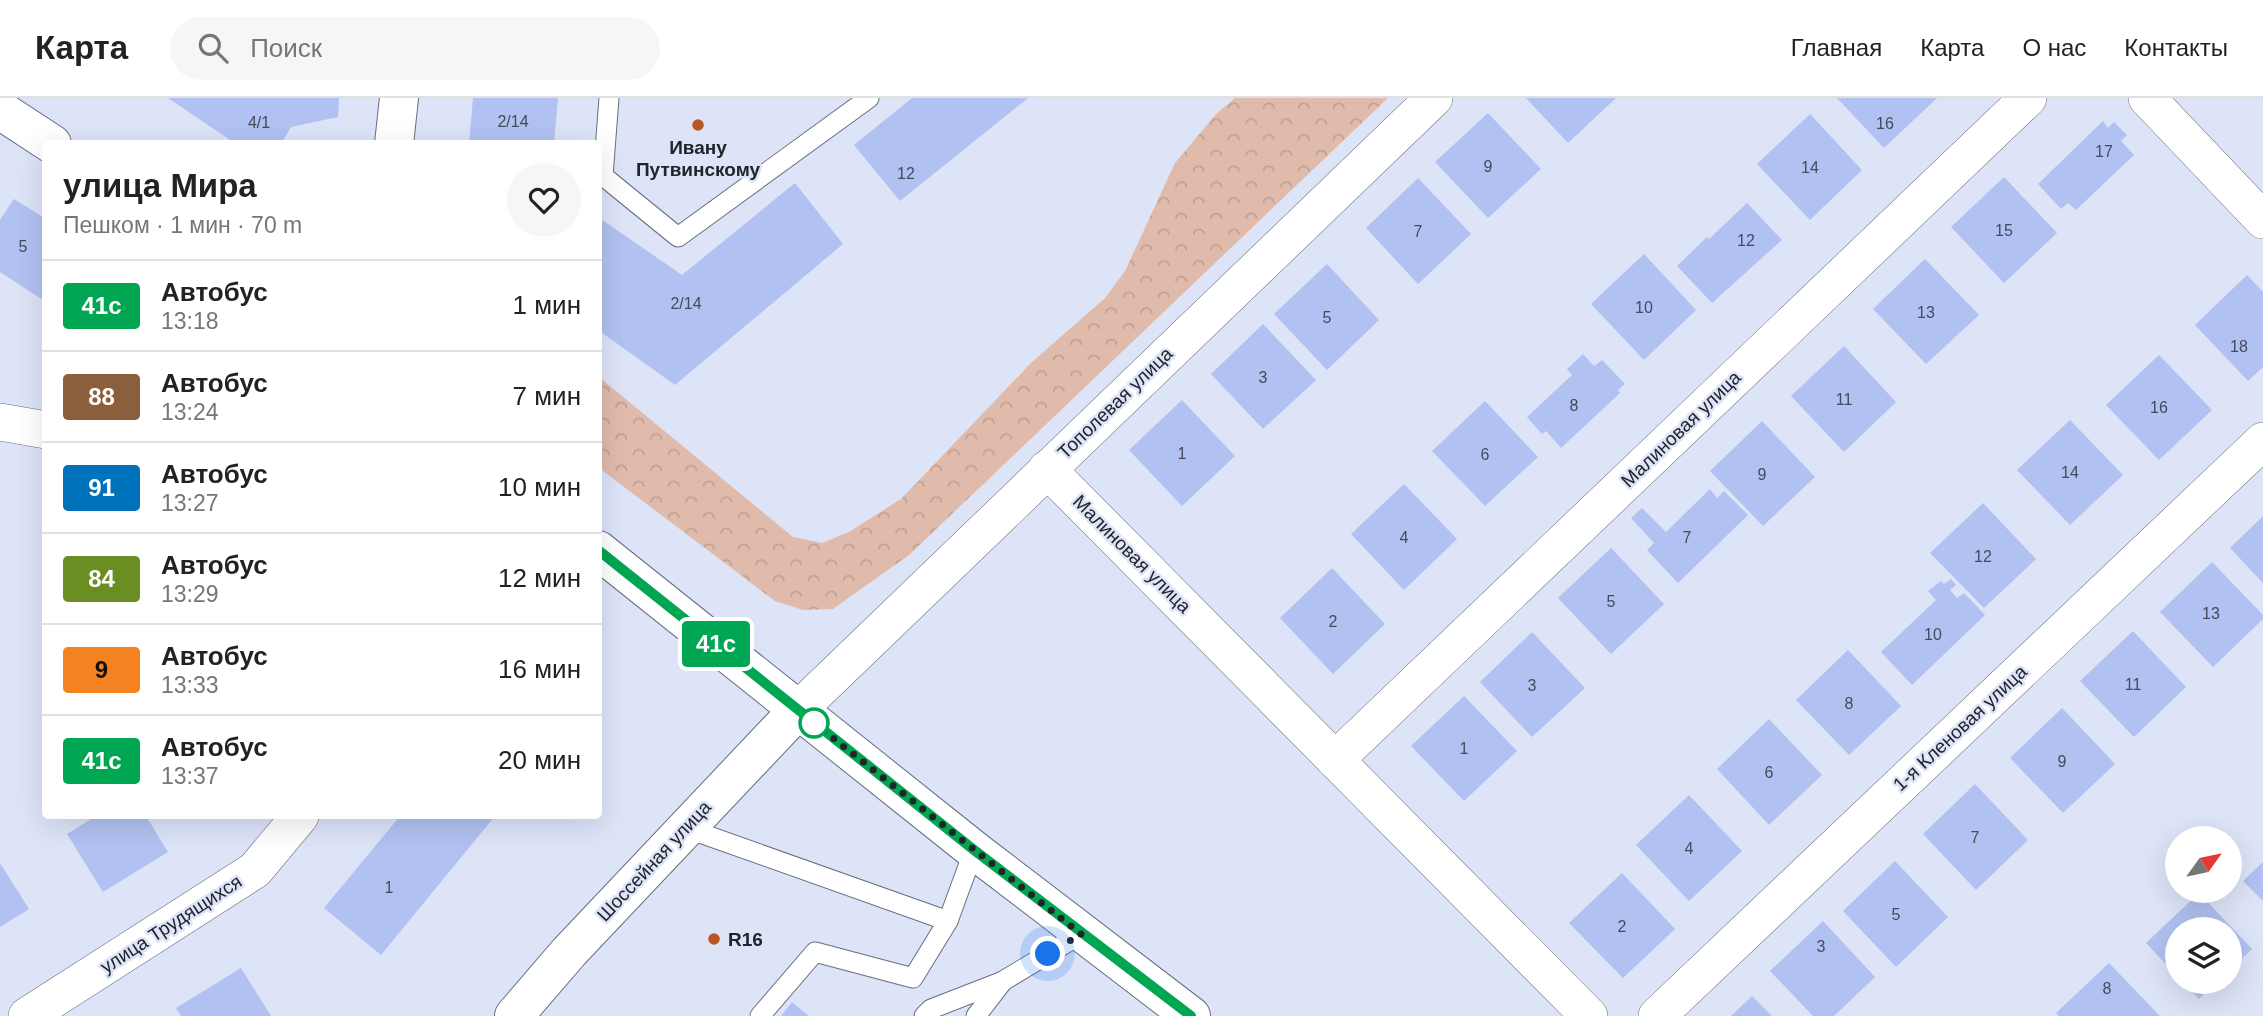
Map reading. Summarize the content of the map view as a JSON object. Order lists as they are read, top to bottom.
{
  "streets": {
    "main road": ["Шоссейная улица"],
    "street": [
      "Тополевая улица",
      "Малиновая улица",
      "1-я Кленовая улица",
      "улица Трудящихся"
    ]
  },
  "crossings": [
    ["Тополевая улица", "Малиновая улица"],
    ["Тополевая улица", "Шоссейная улица"]
  ],
  "places": ["Ивану Путвинскому", "R16"],
  "lines": ["bus line 41с"],
  "house_numbers": [
    "2/14",
    "4/1",
    "16",
    "17",
    "9",
    "14",
    "12",
    "15",
    "7",
    "12",
    "5",
    "2/14",
    "10",
    "13",
    "5",
    "18",
    "3",
    "11",
    "8",
    "16",
    "1",
    "6",
    "14",
    "9",
    "4",
    "7",
    "12",
    "5",
    "13",
    "2",
    "10",
    "11",
    "3",
    "8",
    "1",
    "9",
    "6",
    "7",
    "4",
    "1",
    "5",
    "2",
    "3",
    "8"
  ],
  "north": "top right",
  "page": {
    "header": "Карта",
    "search": "Поиск",
    "nav": [
      "Главная",
      "Карта",
      "О нас",
      "Контакты"
    ],
    "on_map": "41с",
    "heading": ["улица Мира", "Пешком · 1 мин · 70 m"],
    "list": [
      {
        "mark": "41с",
        "name": "Автобус",
        "note": "13:18",
        "value": "1 мин"
      },
      {
        "mark": "88",
        "name": "Автобус",
        "note": "13:24",
        "value": "7 мин"
      },
      {
        "mark": "91",
        "name": "Автобус",
        "note": "13:27",
        "value": "10 мин"
      },
      {
        "mark": "84",
        "name": "Автобус",
        "note": "13:29",
        "value": "12 мин"
      },
      {
        "mark": "9",
        "name": "Автобус",
        "note": "13:33",
        "value": "16 мин"
      },
      {
        "mark": "41с",
        "name": "Автобус",
        "note": "13:37",
        "value": "20 мин"
      }
    ]
  }
}
